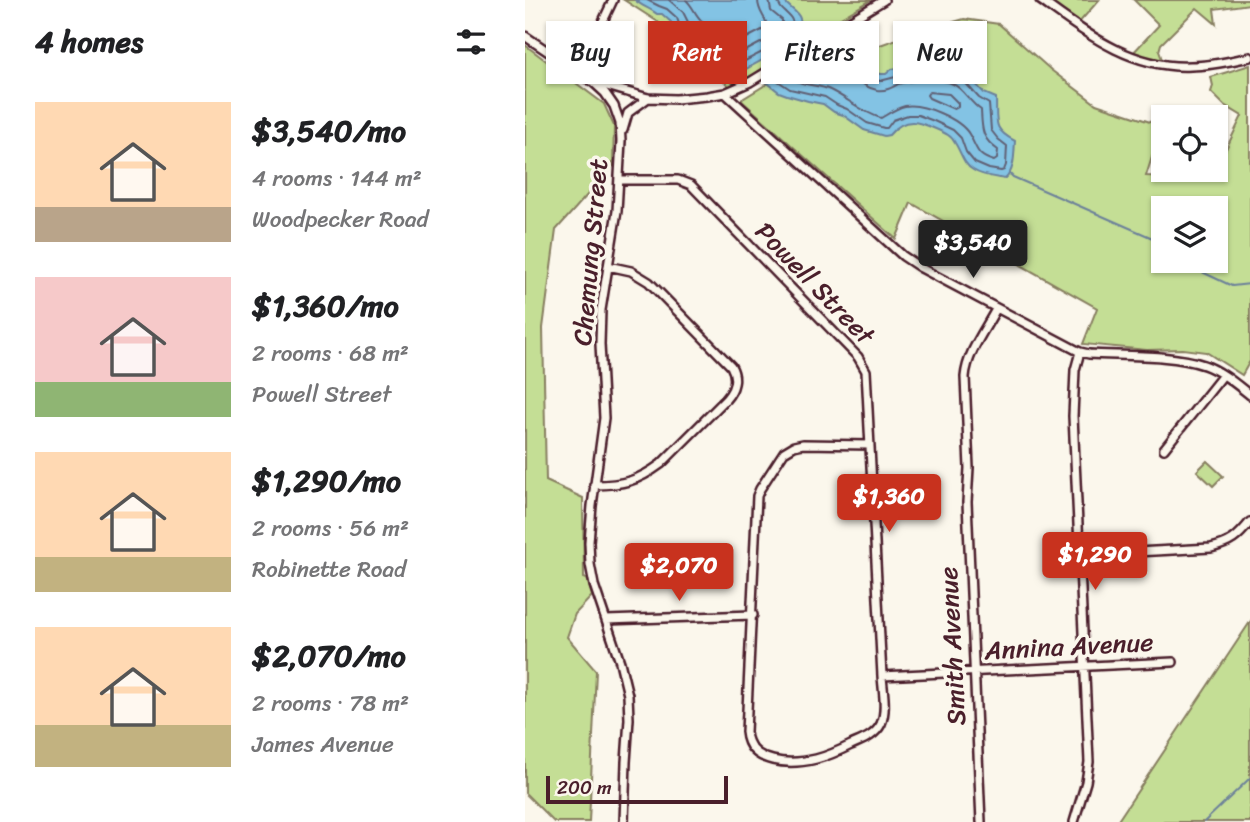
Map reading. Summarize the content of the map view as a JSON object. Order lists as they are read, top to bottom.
{
  "streets": {
    "street": [
      "Chemung Street",
      "Powell Street",
      "Smith Avenue",
      "Annina Avenue"
    ]
  },
  "crossings": [
    ["Chemung Street", "Powell Street"],
    ["Powell Street", "Annina Avenue"],
    ["Smith Avenue", "Annina Avenue"]
  ],
  "scale_bar": "200 m",
  "page": {
    "heading": "4 homes",
    "chip": [
      "Buy",
      "Rent",
      "Filters",
      "New"
    ],
    "list": [
      {
        "name": "$3,540/mo",
        "note": "4 rooms · 144 m² · Woodpecker Road"
      },
      {
        "name": "$1,360/mo",
        "note": "2 rooms · 68 m² · Powell Street"
      },
      {
        "name": "$1,290/mo",
        "note": "2 rooms · 56 m² · Robinette Road"
      },
      {
        "name": "$2,070/mo",
        "note": "2 rooms · 78 m² · James Avenue"
      }
    ],
    "price": [
      "$3,540",
      "$1,360",
      "$1,290",
      "$2,070"
    ],
    "scale": "200 m"
  }
}
